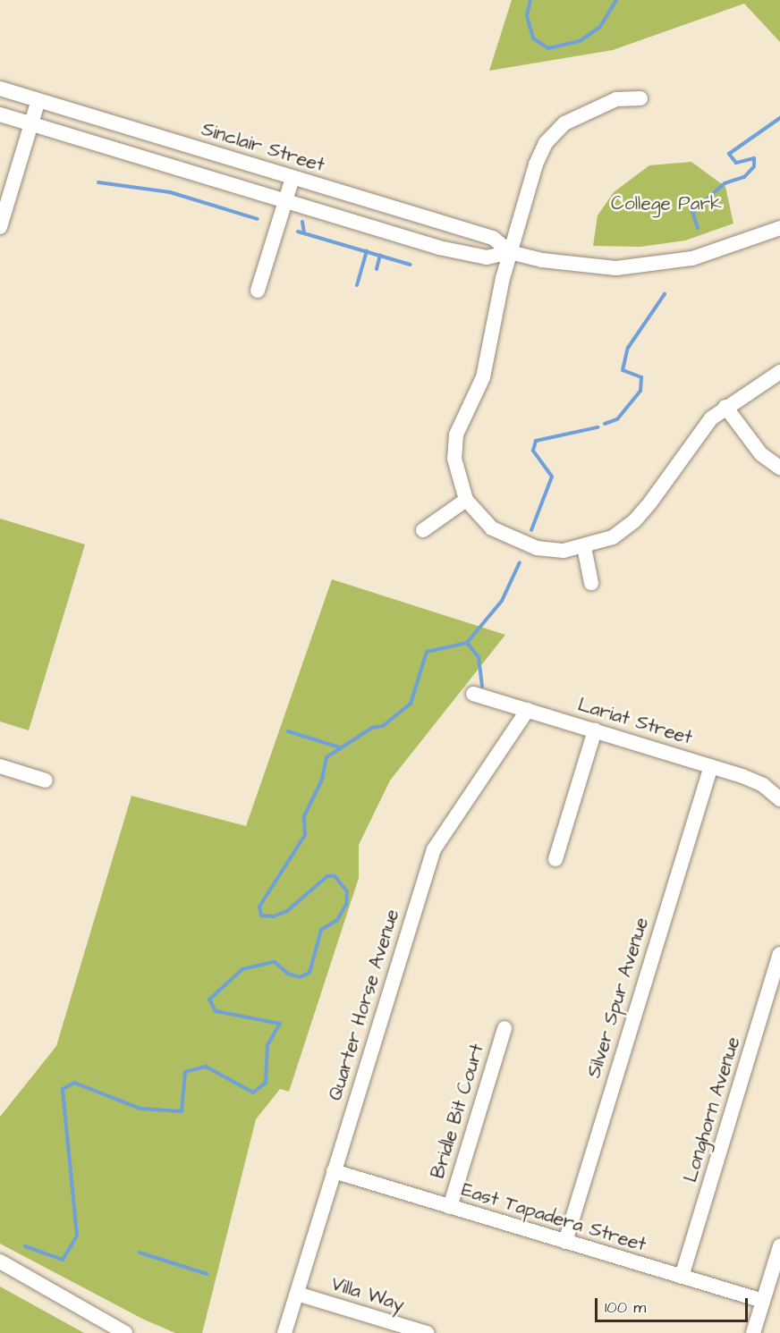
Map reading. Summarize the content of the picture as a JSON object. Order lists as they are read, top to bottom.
{
  "streets": {
    "street": [
      "Sinclair Street",
      "Lariat Street",
      "Silver Spur Avenue",
      "Quarter Horse Avenue",
      "Longhorn Avenue",
      "Bridle Bit Court",
      "East Tapadera Street",
      "Villa Way"
    ]
  },
  "crossings": [
    ["Lariat Street", "Silver Spur Avenue"],
    ["Lariat Street", "Quarter Horse Avenue"],
    ["Silver Spur Avenue", "East Tapadera Street"],
    ["Quarter Horse Avenue", "East Tapadera Street"],
    ["Quarter Horse Avenue", "Villa Way"],
    ["Longhorn Avenue", "East Tapadera Street"],
    ["Bridle Bit Court", "East Tapadera Street"]
  ],
  "parks": ["College Park"],
  "scale_bar": "100 m"
}
